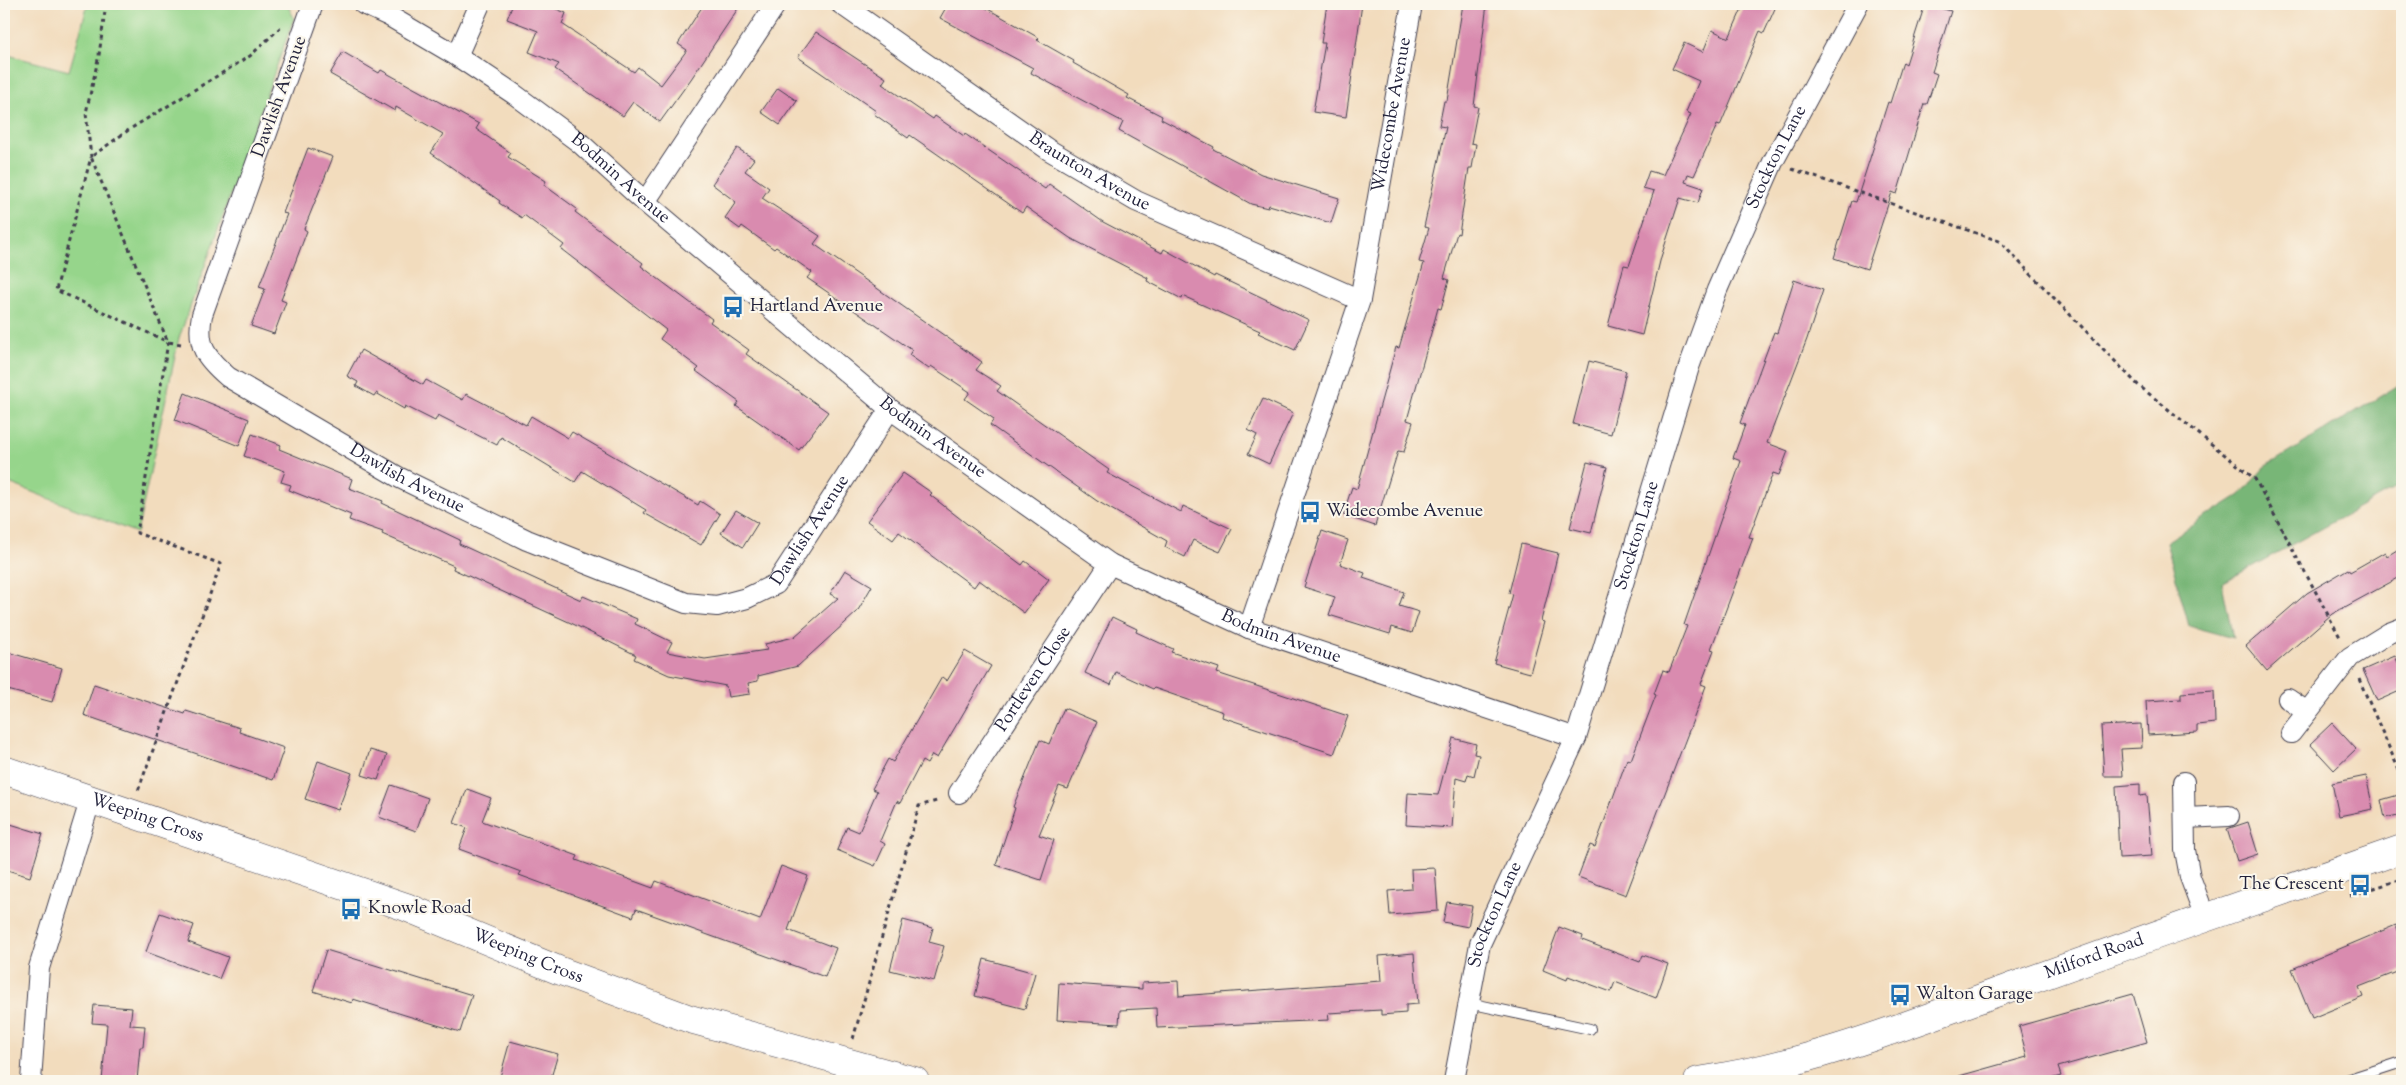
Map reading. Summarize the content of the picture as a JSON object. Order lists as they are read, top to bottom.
{
  "streets": {
    "highway": ["Weeping Cross", "Milford Road"],
    "street": [
      "Dawlish Avenue",
      "Widecombe Avenue",
      "Stockton Lane",
      "Braunton Avenue",
      "Bodmin Avenue",
      "Portleven Close"
    ]
  },
  "crossings": [
    ["Dawlish Avenue", "Bodmin Avenue"],
    ["Widecombe Avenue", "Braunton Avenue"],
    ["Widecombe Avenue", "Bodmin Avenue"],
    ["Stockton Lane", "Bodmin Avenue"],
    ["Bodmin Avenue", "Portleven Close"]
  ],
  "places": {
    "bus stop": [
      "Hartland Avenue",
      "Widecombe Avenue",
      "The Crescent",
      "Knowle Road",
      "Walton Garage"
    ]
  }
}
